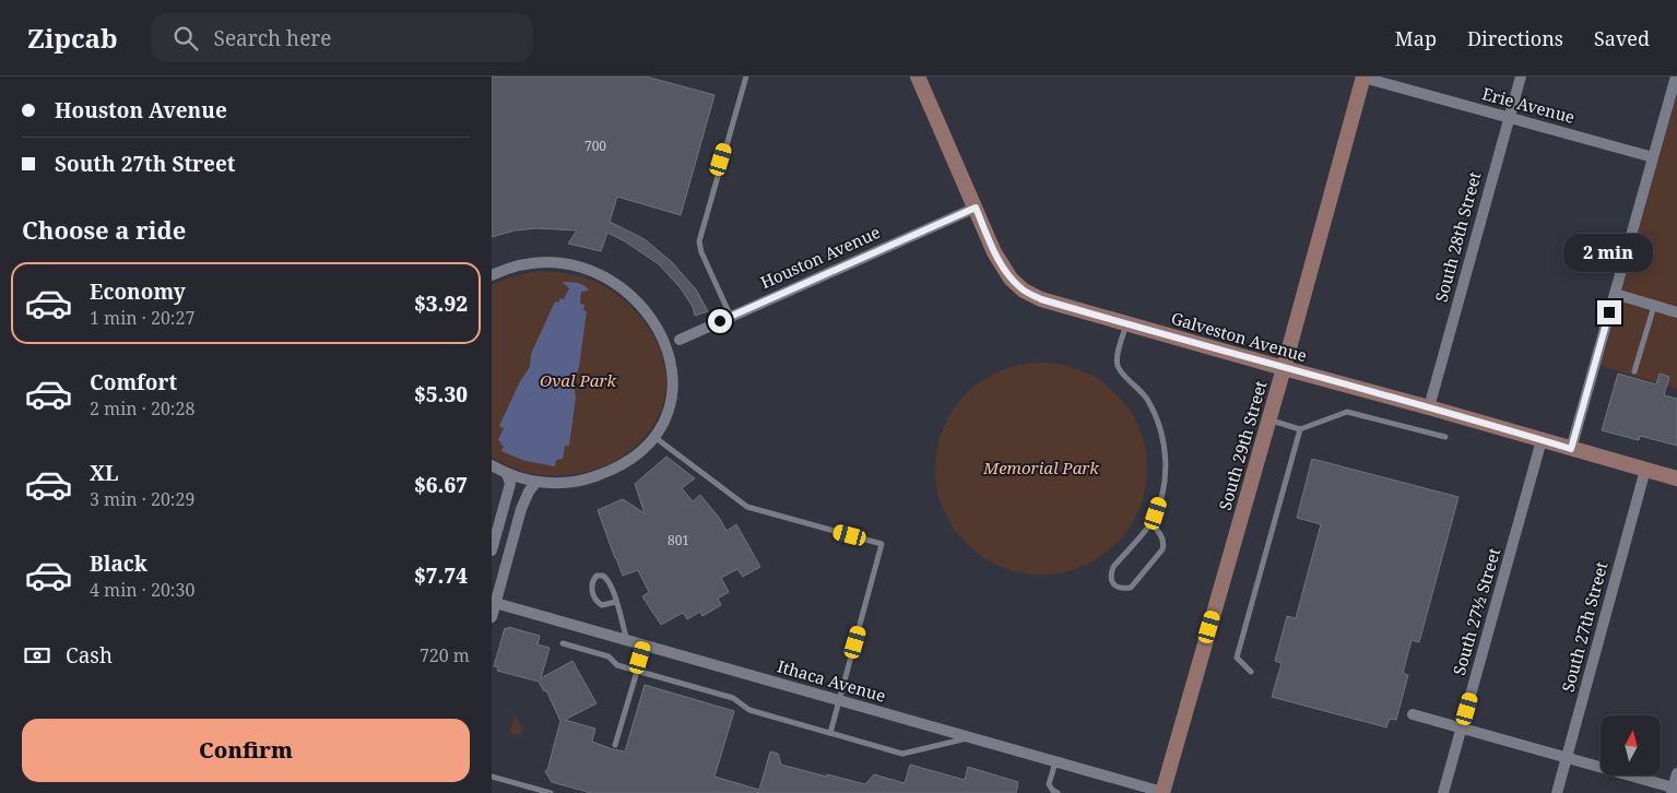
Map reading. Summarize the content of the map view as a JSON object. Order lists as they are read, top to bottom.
{
  "streets": {
    "street": [
      "Erie Avenue",
      "South 28th Street",
      "Houston Avenue",
      "Galveston Avenue",
      "South 29th Street",
      "South 27½ Street",
      "South 27th Street",
      "Ithaca Avenue"
    ]
  },
  "crossings": [
    ["Erie Avenue", "South 28th Street"],
    ["Erie Avenue", "South 29th Street"],
    ["South 28th Street", "Galveston Avenue"],
    ["Houston Avenue", "Galveston Avenue"],
    ["Galveston Avenue", "South 29th Street"],
    ["Galveston Avenue", "South 27½ Street"],
    ["Galveston Avenue", "South 27th Street"],
    ["South 29th Street", "Ithaca Avenue"]
  ],
  "parks": ["Oval Park", "Memorial Park"],
  "house_numbers": ["700", "801"],
  "north": "top",
  "page": {
    "header": "Zipcab",
    "search": "Search here",
    "nav": ["Map", "Directions", "Saved"],
    "banner": ["Houston Avenue", "South 27th Street"],
    "heading": "Choose a ride",
    "bubble": "2 min",
    "list": [
      {
        "name": "Economy",
        "note": "1 min · 20:27",
        "value": "$3.92"
      },
      {
        "name": "Comfort",
        "note": "2 min · 20:28",
        "value": "$5.30"
      },
      {
        "name": "XL",
        "note": "3 min · 20:29",
        "value": "$6.67"
      },
      {
        "name": "Black",
        "note": "4 min · 20:30",
        "value": "$7.74"
      }
    ],
    "pay": ["Cash", "720 m"],
    "buttons": "Confirm"
  }
}
